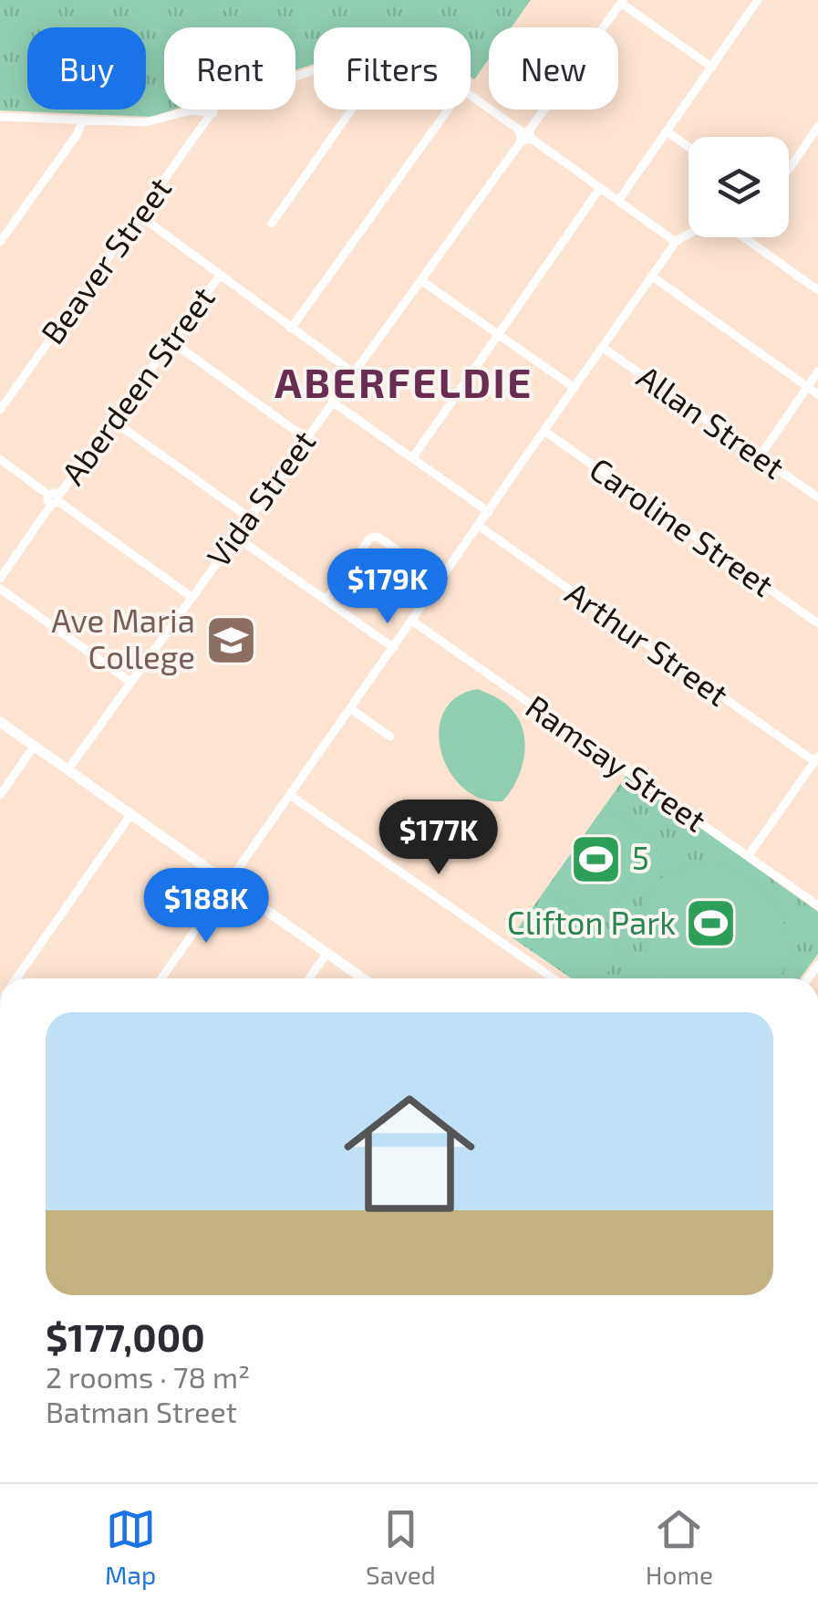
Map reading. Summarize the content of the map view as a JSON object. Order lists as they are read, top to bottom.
{
  "streets": {
    "street": [
      "Beaver Street",
      "Aberdeen Street",
      "Allan Street",
      "Vida Street",
      "Caroline Street",
      "Arthur Street",
      "Ramsay Street"
    ]
  },
  "districts": ["ABERFELDIE"],
  "places": {
    "school or university": ["Ave Maria College"],
    "sports": ["5", "Clifton Park"]
  },
  "page": {
    "chip": [
      "Buy",
      "Rent",
      "Filters",
      "New"
    ],
    "price": ["$179K", "$177K", "$188K"],
    "list": [
      {
        "name": "$177,000",
        "note": "2 rooms · 78 m² · Batman Street"
      }
    ],
    "tabs": ["Map", "Saved", "Home"]
  }
}
